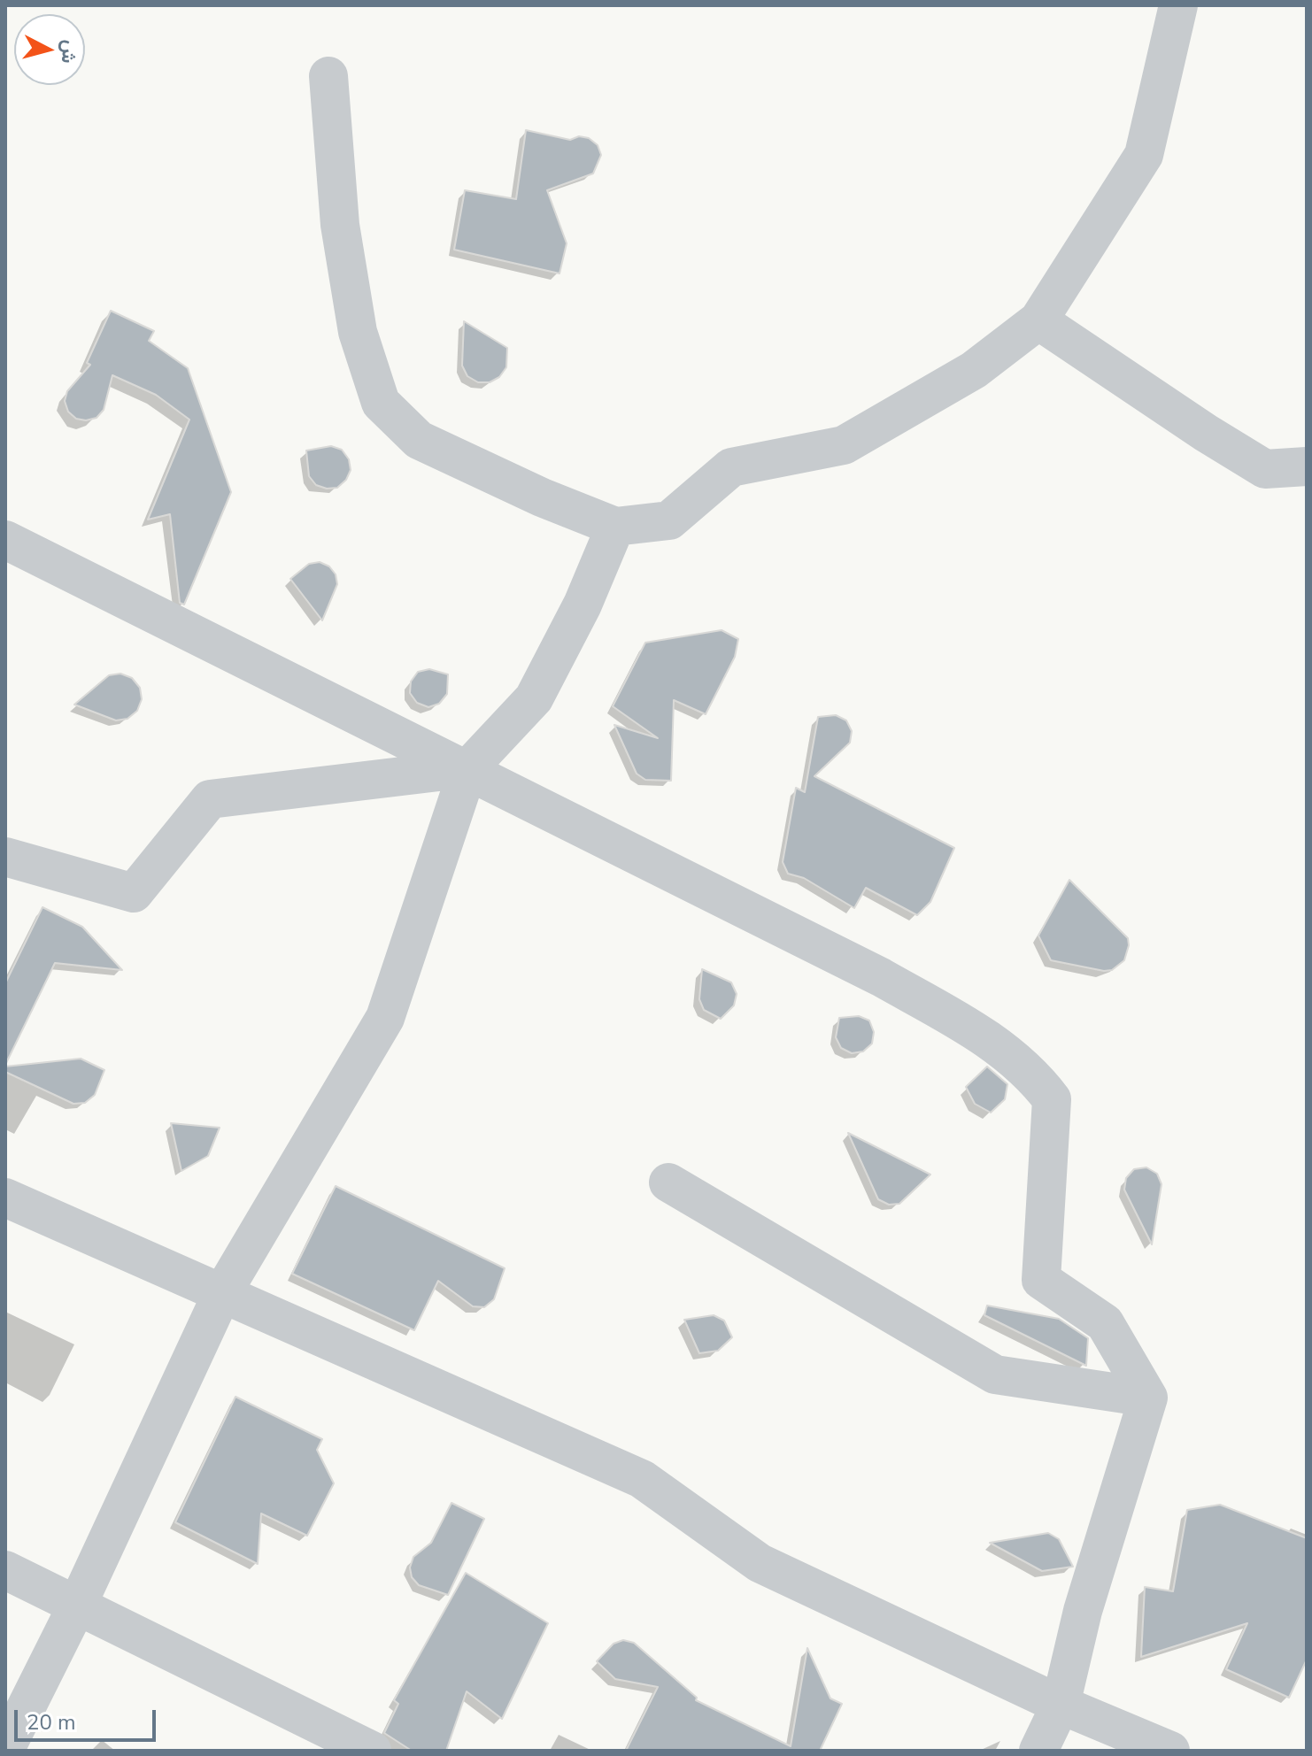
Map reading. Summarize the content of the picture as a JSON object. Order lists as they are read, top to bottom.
{
  "scale_bar": "20 m",
  "north": "right"
}
